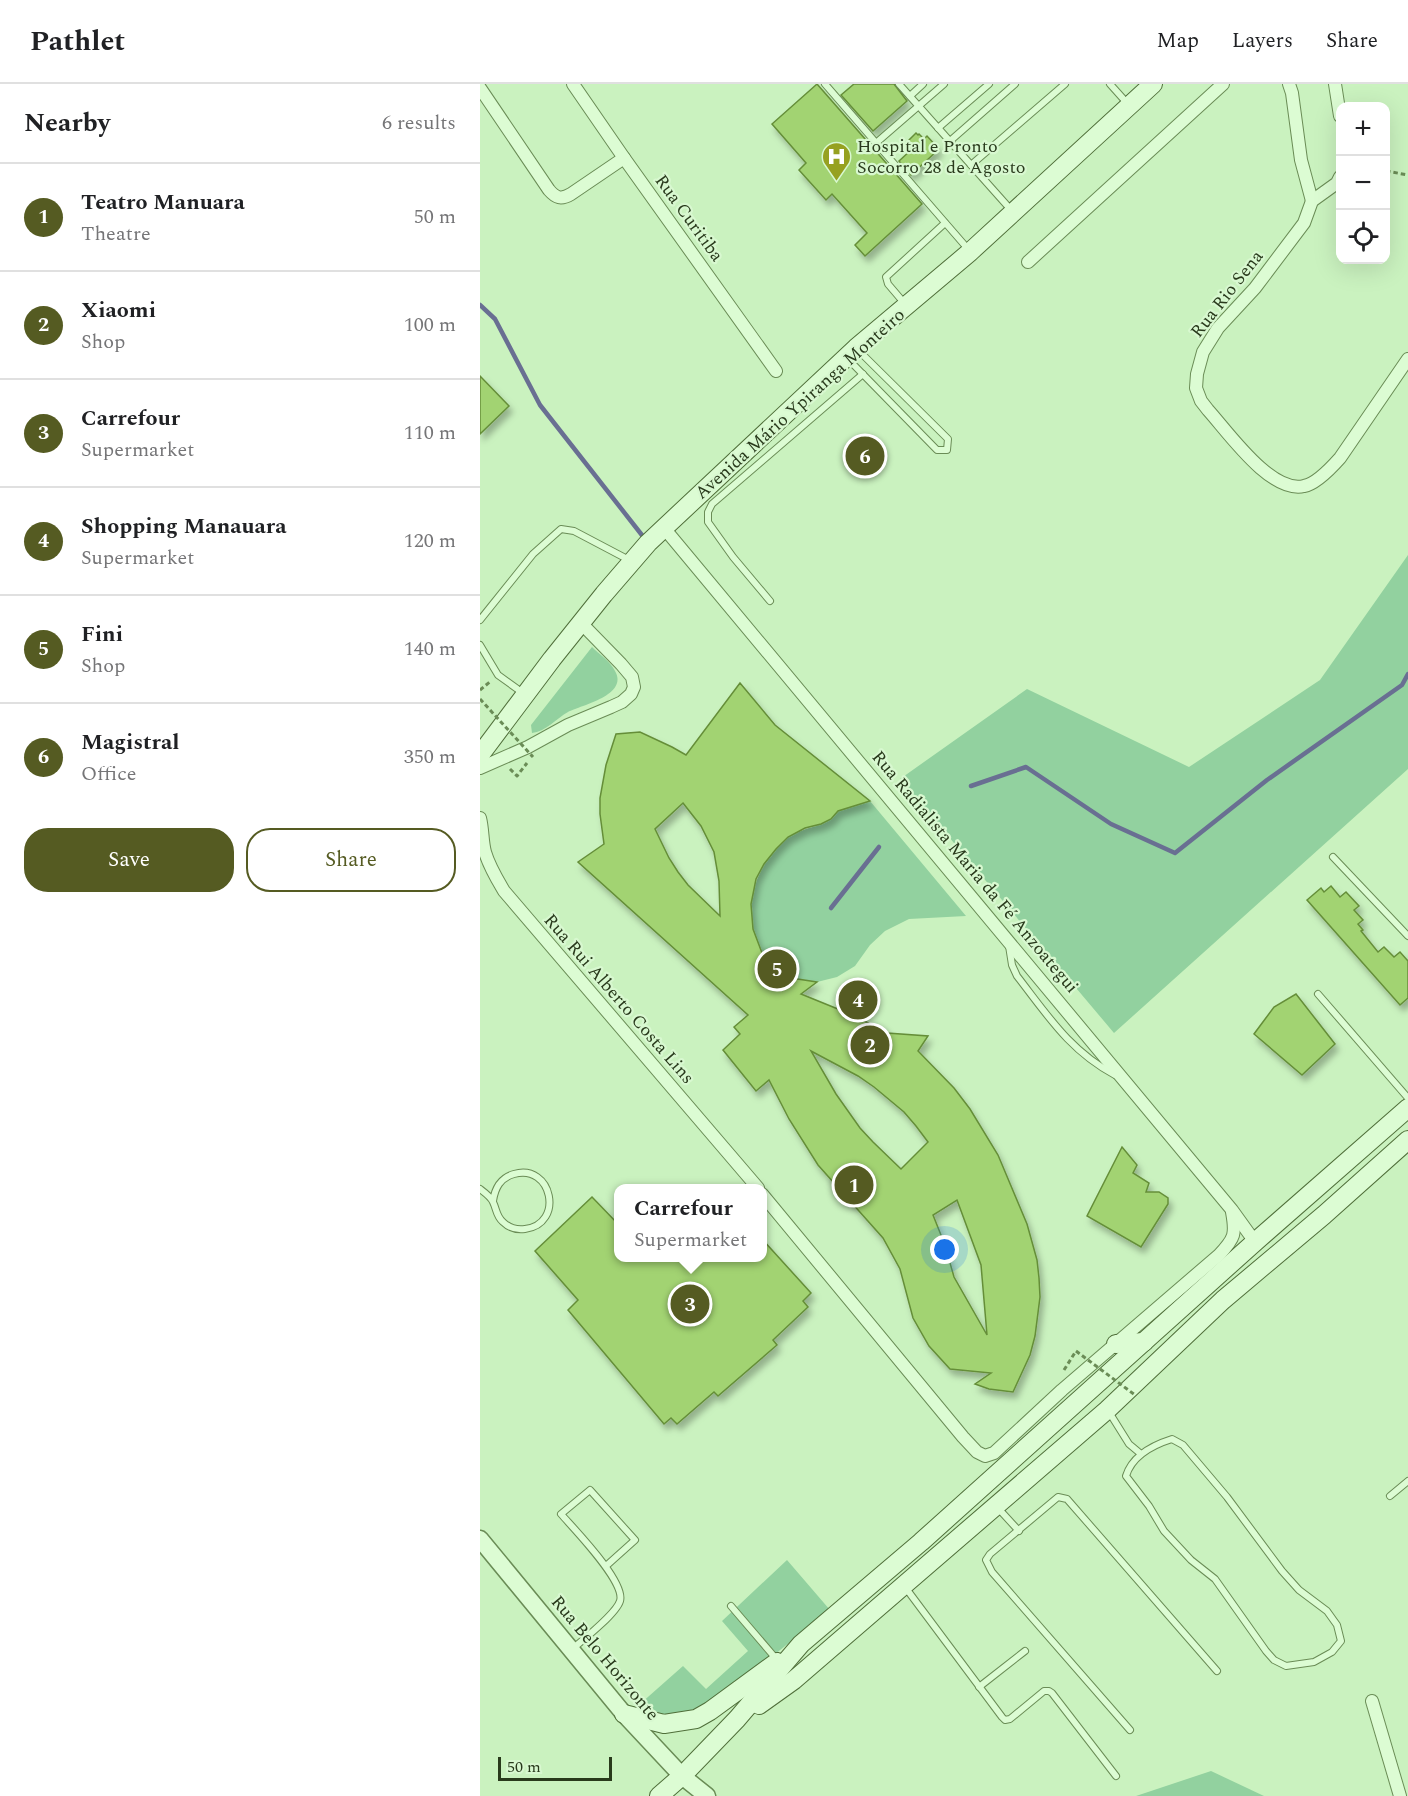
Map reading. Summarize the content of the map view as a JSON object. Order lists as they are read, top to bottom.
{
  "streets": {
    "main road": ["Avenida Mário Ypiranga Monteiro"],
    "street": [
      "Rua Curitiba",
      "Rua Rio Sena",
      "Rua Radialista Maria da Fé Anzoategui",
      "Rua Rui Alberto Costa Lins",
      "Rua Belo Horizonte"
    ]
  },
  "crossings": [
    ["Avenida Mário Ypiranga Monteiro", "Rua Radialista Maria da Fé Anzoategui"]
  ],
  "places": {
    "hospital": ["Hospital e Pronto Socorro 28 de Agosto"]
  },
  "scale_bar": "50 m",
  "page": {
    "header": "Pathlet",
    "nav": ["Map", "Layers", "Share"],
    "heading": ["Nearby", "6 results"],
    "map_buttons": ["+", "−"],
    "list": [
      {
        "mark": "1",
        "name": "Teatro Manuara",
        "note": "Theatre",
        "value": "50 m"
      },
      {
        "mark": "2",
        "name": "Xiaomi",
        "note": "Shop",
        "value": "100 m"
      },
      {
        "mark": "3",
        "name": "Carrefour",
        "note": "Supermarket",
        "value": "110 m"
      },
      {
        "mark": "4",
        "name": "Shopping Manauara",
        "note": "Supermarket",
        "value": "120 m"
      },
      {
        "mark": "5",
        "name": "Fini",
        "note": "Shop",
        "value": "140 m"
      },
      {
        "mark": "6",
        "name": "Magistral",
        "note": "Office",
        "value": "350 m"
      }
    ],
    "pins": [
      "6",
      "5",
      "4",
      "2",
      "1",
      "3"
    ],
    "buttons": ["Save", "Share"],
    "popup": ["Carrefour", "Supermarket"],
    "scale": "50 m"
  }
}
